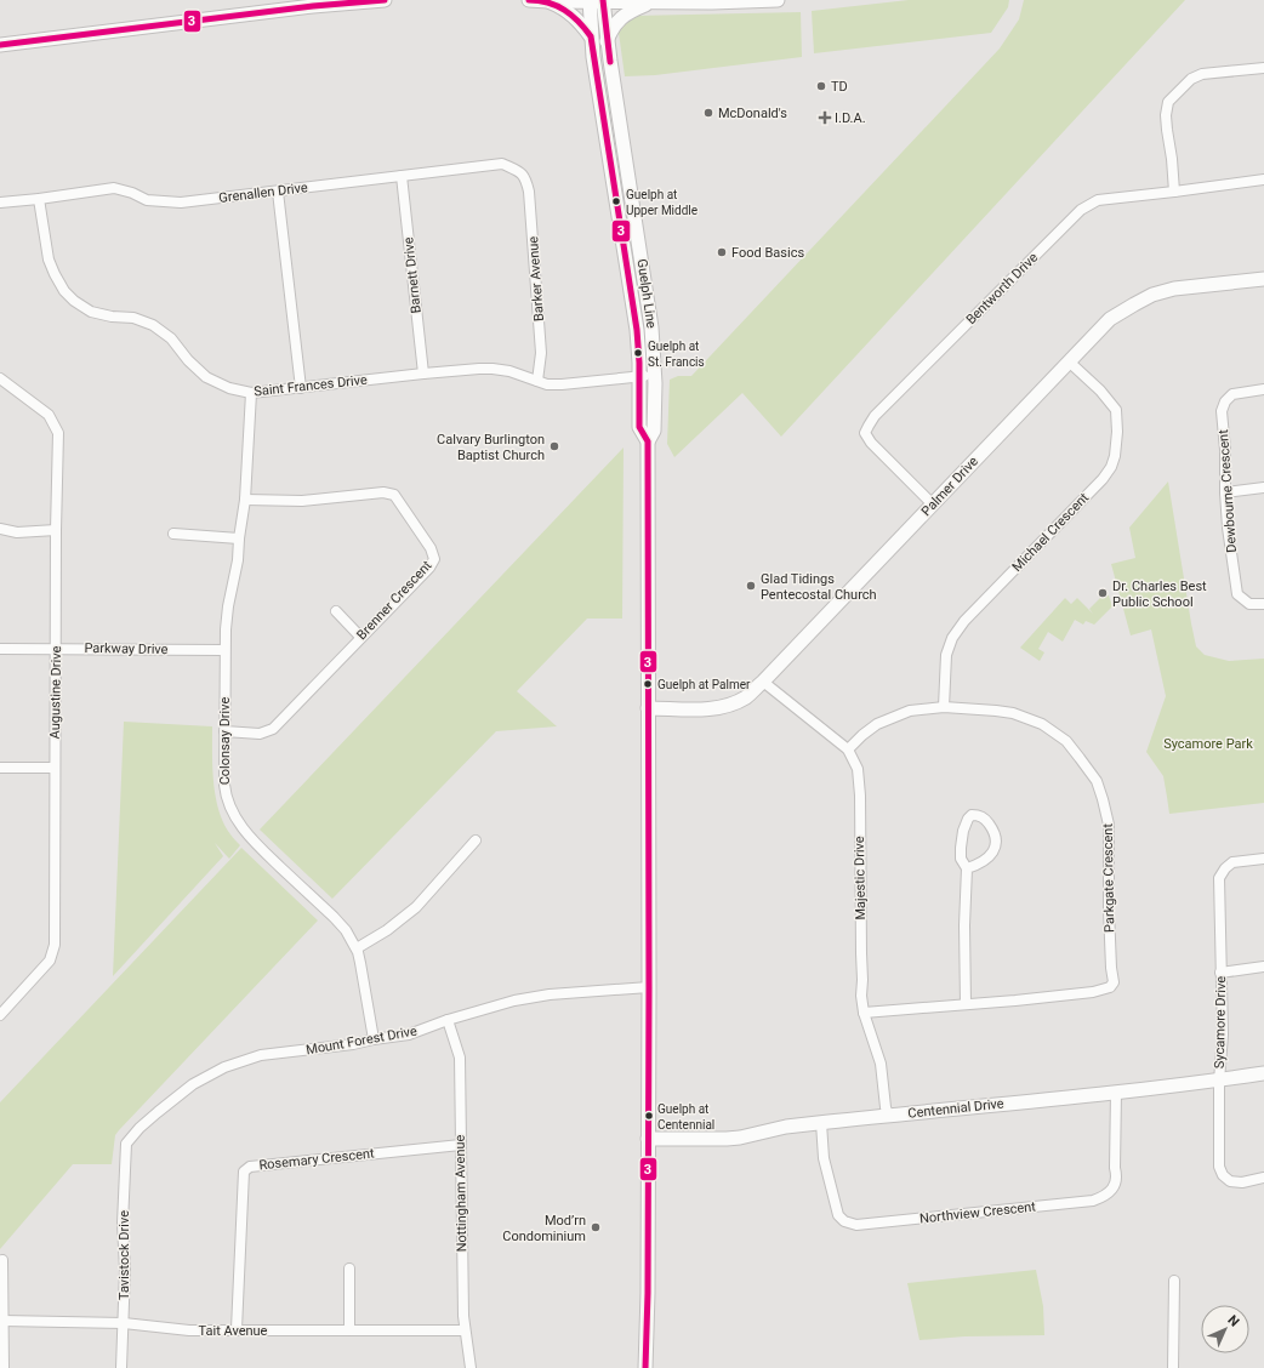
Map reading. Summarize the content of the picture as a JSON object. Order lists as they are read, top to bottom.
{
  "streets": {
    "main road": ["Guelph Line", "Palmer Drive", "Centennial Drive"],
    "street": [
      "Grenallen Drive",
      "Barnett Drive",
      "Barker Avenue",
      "Bentworth Drive",
      "Saint Frances Drive",
      "Dewbourne Crescent",
      "Michael Crescent",
      "Brenner Crescent",
      "Parkway Drive",
      "Augustine Drive",
      "Colonsay Drive",
      "Majestic Drive",
      "Parkgate Crescent",
      "Sycamore Drive",
      "Mount Forest Drive",
      "Rosemary Crescent",
      "Nottingham Avenue",
      "Northview Crescent",
      "Tavistock Drive",
      "Tait Avenue"
    ]
  },
  "crossings": [
    ["Grenallen Drive", "Barnett Drive"],
    ["Grenallen Drive", "Barker Avenue"],
    ["Grenallen Drive", "Saint Frances Drive"],
    ["Barnett Drive", "Saint Frances Drive"],
    ["Barker Avenue", "Saint Frances Drive"],
    ["Bentworth Drive", "Palmer Drive"],
    ["Guelph Line", "Saint Frances Drive"],
    ["Guelph Line", "Palmer Drive"],
    ["Guelph Line", "Mount Forest Drive"],
    ["Guelph Line", "Centennial Drive"],
    ["Saint Frances Drive", "Colonsay Drive"],
    ["Palmer Drive", "Michael Crescent"],
    ["Palmer Drive", "Majestic Drive"],
    ["Michael Crescent", "Parkgate Crescent"],
    ["Brenner Crescent", "Colonsay Drive"],
    ["Parkway Drive", "Augustine Drive"],
    ["Parkway Drive", "Colonsay Drive"],
    ["Colonsay Drive", "Mount Forest Drive"],
    ["Majestic Drive", "Parkgate Crescent"],
    ["Majestic Drive", "Centennial Drive"],
    ["Sycamore Drive", "Centennial Drive"],
    ["Mount Forest Drive", "Nottingham Avenue"],
    ["Mount Forest Drive", "Tavistock Drive"],
    ["Centennial Drive", "Northview Crescent"],
    ["Rosemary Crescent", "Nottingham Avenue"],
    ["Rosemary Crescent", "Tait Avenue"],
    ["Nottingham Avenue", "Tait Avenue"],
    ["Tavistock Drive", "Tait Avenue"]
  ],
  "parks": ["Sycamore Park"],
  "places": {
    "other": [
      "TD",
      "McDonald's",
      "Guelph at Upper Middle",
      "Food Basics",
      "Guelph at St. Francis",
      "Calvary Burlington Baptist Church",
      "Glad Tidings Pentecostal Church",
      "Dr. Charles Best Public School",
      "Guelph at Palmer",
      "Guelph at Centennial",
      "Mod’rn Condominium"
    ],
    "health": ["I.D.A."]
  },
  "lines": ["transit line 3"],
  "north": "top right"
}
